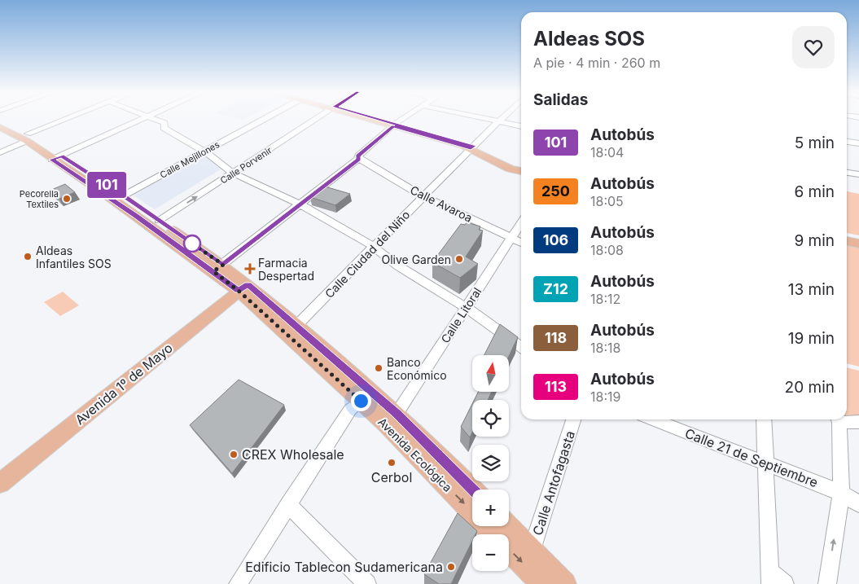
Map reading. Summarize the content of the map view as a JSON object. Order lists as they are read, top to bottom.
{
  "streets": {
    "main road": ["Avenida 1º de Mayo", "Avenida Ecológica"],
    "street": [
      "Calle Mejillones",
      "Calle Porvenir",
      "Calle Avaroa",
      "Calle Ciudad del Niño",
      "Calle Litoral",
      "Calle 21 de Septiembre",
      "Calle Antofagasta"
    ]
  },
  "crossings": [
    ["Calle Mejillones", "Avenida Ecológica"],
    ["Calle Porvenir", "Avenida Ecológica"],
    ["Calle Avaroa", "Calle Ciudad del Niño"],
    ["Calle Avaroa", "Calle Litoral"],
    ["Calle Ciudad del Niño", "Avenida Ecológica"],
    ["Calle Litoral", "Avenida Ecológica"],
    ["Avenida 1º de Mayo", "Avenida Ecológica"]
  ],
  "places": {
    "other": [
      "Pecorella Textiles",
      "Aldeas Infantiles SOS",
      "Olive Garden",
      "Banco Económico",
      "CREX Wholesale",
      "Cerbol",
      "Edificio Tablecon Sudamericana"
    ],
    "health": ["Farmacia Despertad"]
  },
  "lines": ["bus line 101"],
  "north": "top",
  "page": {
    "on_map": "101",
    "heading": [
      ["Aldeas SOS", "A pie · 4 min · 260 m"],
      "Salidas"
    ],
    "list": [
      {
        "mark": "101",
        "name": "Autobús",
        "note": "18:04",
        "value": "5 min"
      },
      {
        "mark": "250",
        "name": "Autobús",
        "note": "18:05",
        "value": "6 min"
      },
      {
        "mark": "106",
        "name": "Autobús",
        "note": "18:08",
        "value": "9 min"
      },
      {
        "mark": "Z12",
        "name": "Autobús",
        "note": "18:12",
        "value": "13 min"
      },
      {
        "mark": "118",
        "name": "Autobús",
        "note": "18:18",
        "value": "19 min"
      },
      {
        "mark": "113",
        "name": "Autobús",
        "note": "18:19",
        "value": "20 min"
      }
    ],
    "map_buttons": ["+", "−"]
  }
}
